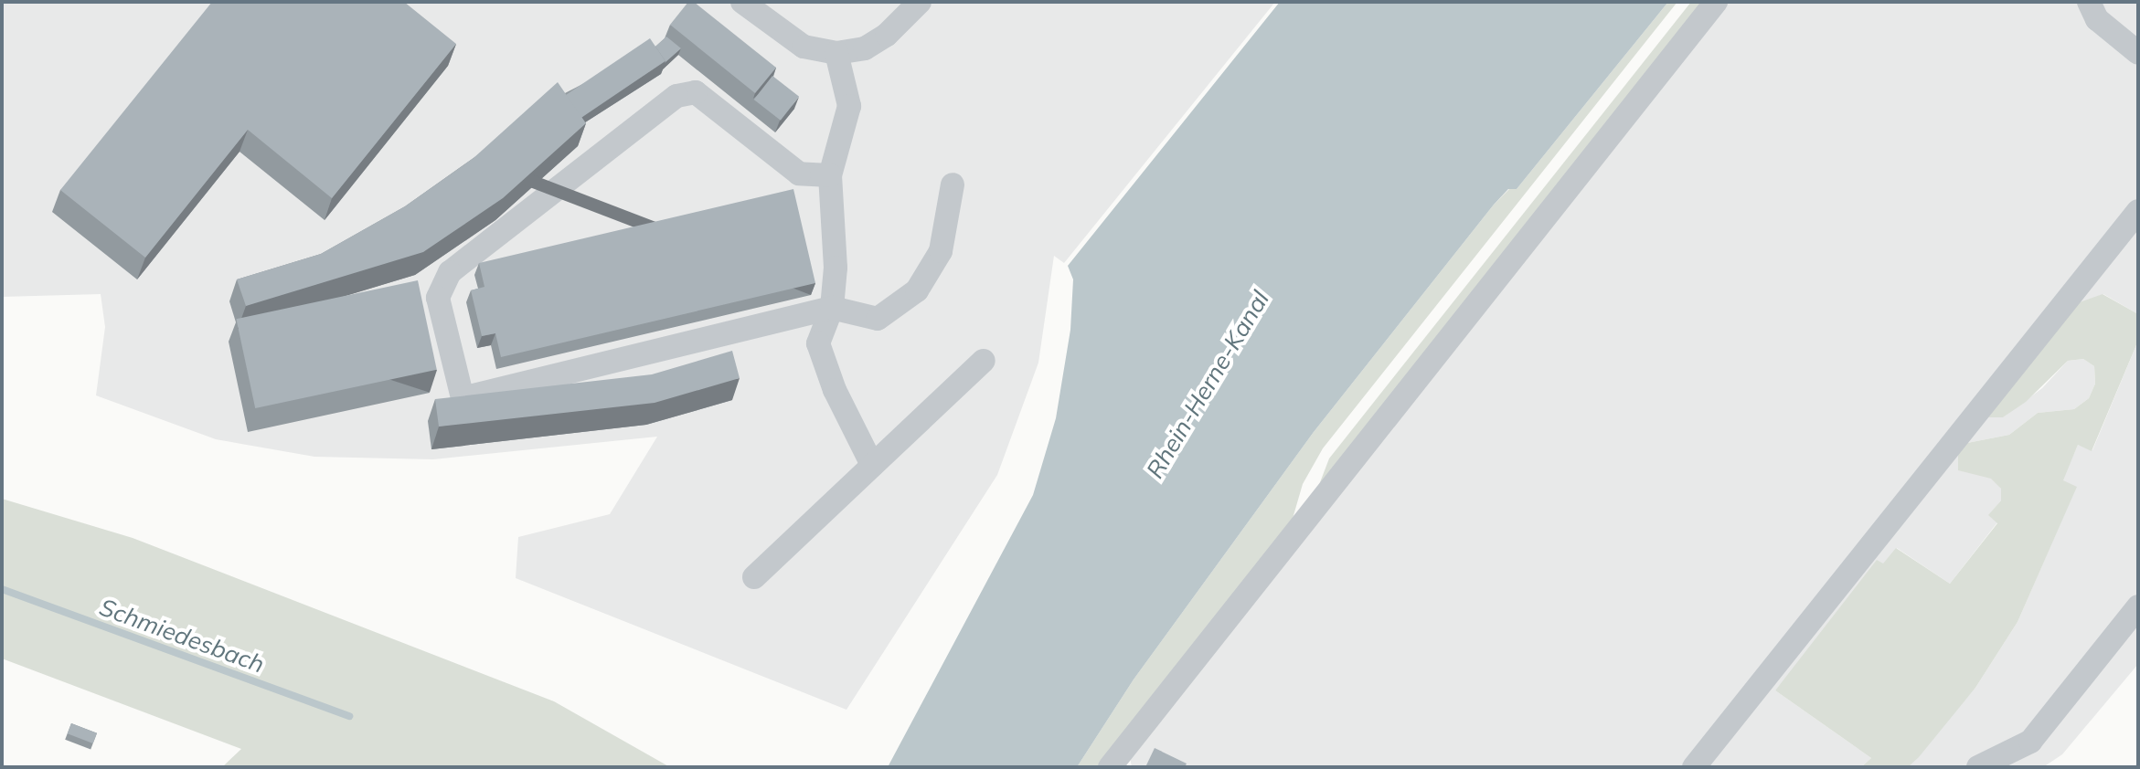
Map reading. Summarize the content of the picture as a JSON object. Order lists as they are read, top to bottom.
{
  "water": ["Rhein-Herne-Kanal", "Schmiedesbach"]
}
